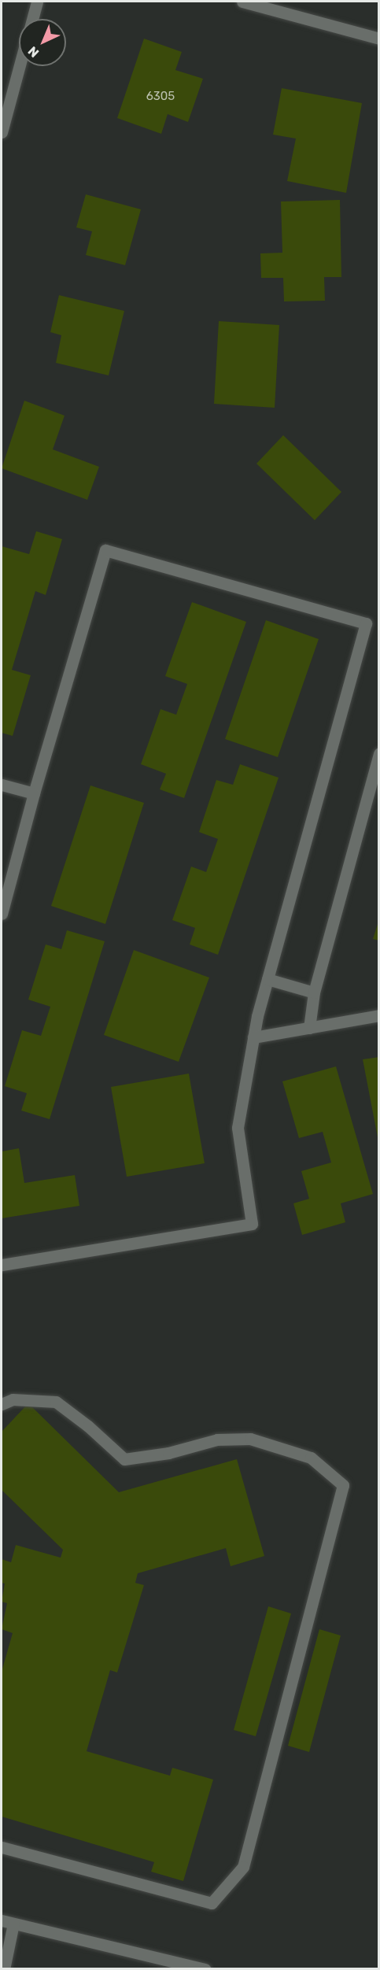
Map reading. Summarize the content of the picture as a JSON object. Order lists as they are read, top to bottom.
{
  "house_numbers": ["6305"],
  "north": "bottom left"
}
